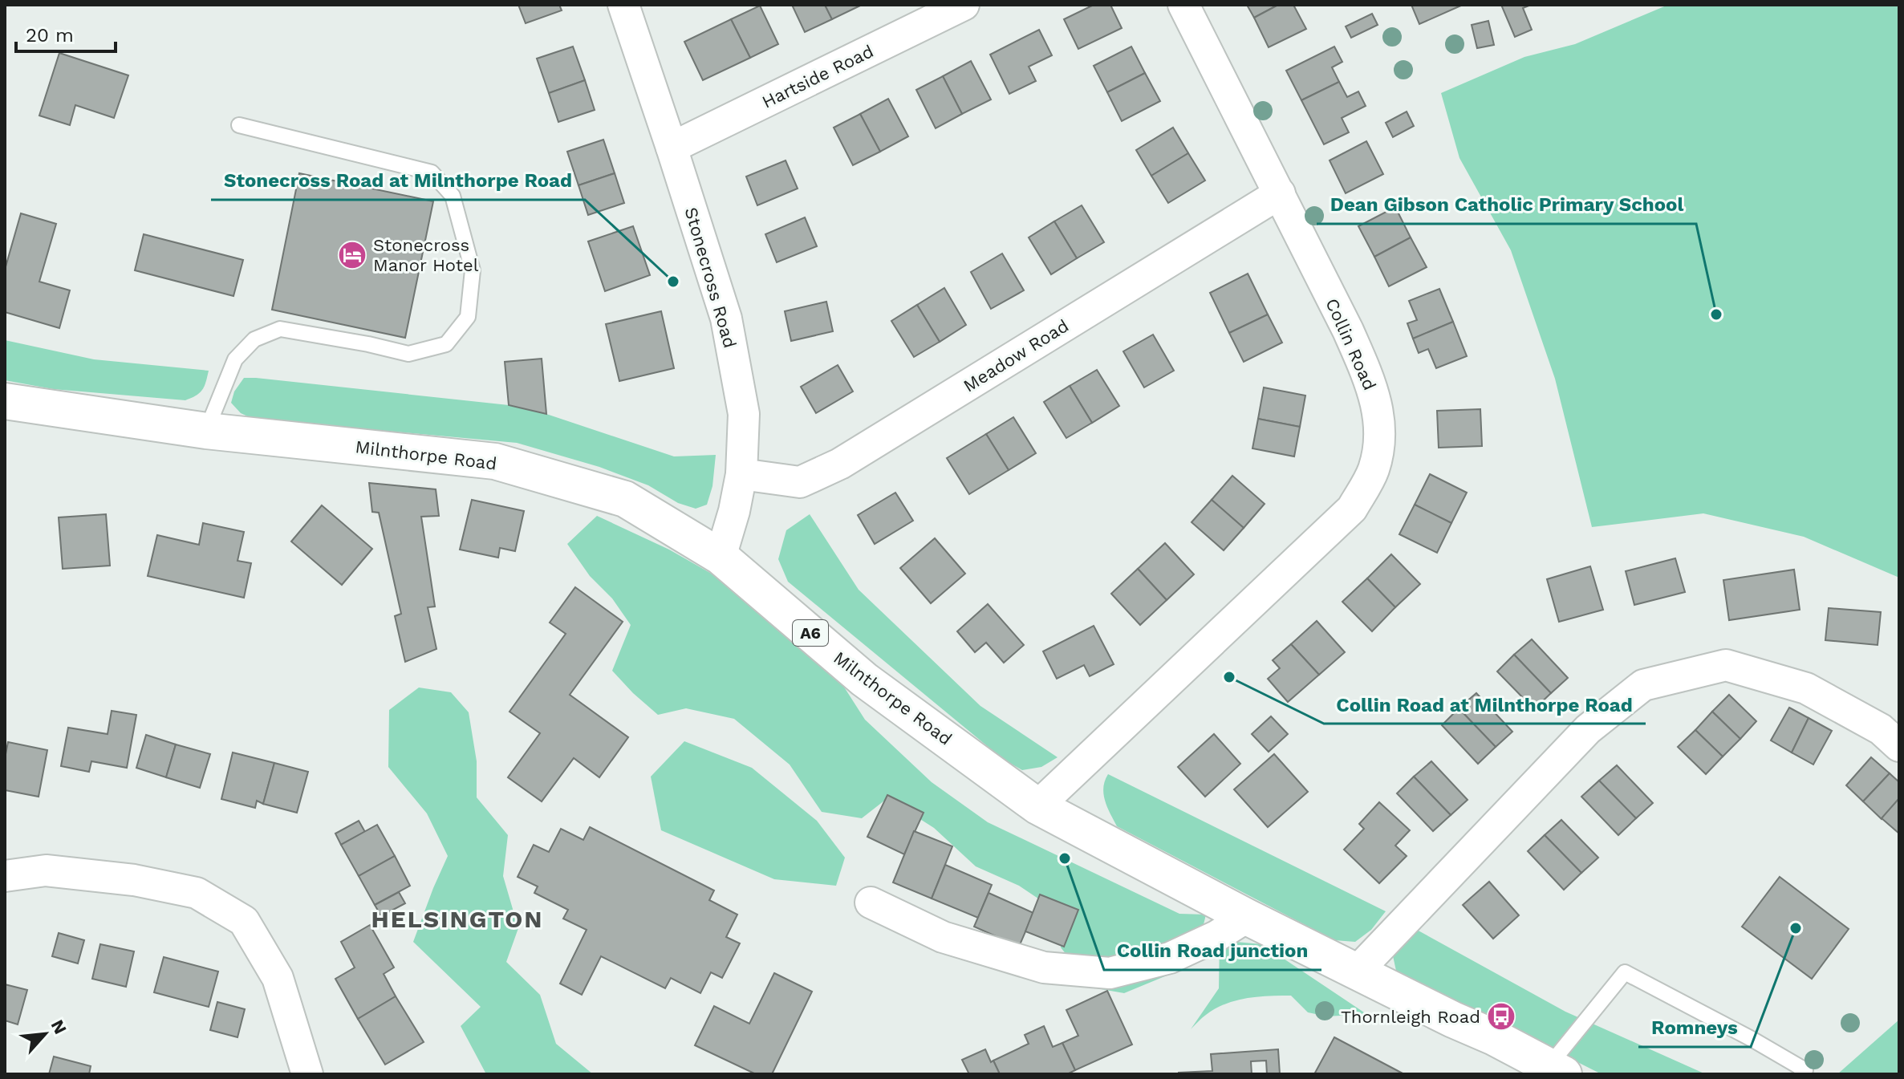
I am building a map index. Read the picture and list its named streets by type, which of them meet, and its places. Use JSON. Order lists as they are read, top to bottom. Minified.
{"streets":{"highway":["Milnthorpe Road","A6"],"street":["Hartside Road","Stonecross Road","Collin Road","Meadow Road"]},"crossings":[["Hartside Road","Stonecross Road"],["Stonecross Road","Meadow Road"],["Stonecross Road","Milnthorpe Road"],["Collin Road","Meadow Road"],["Collin Road","Milnthorpe Road"]],"districts":["HELSINGTON"],"places":{"hotel":["Stonecross Manor Hotel"],"other":["Stonecross Road at Milnthorpe Road","Dean Gibson Catholic Primary School","Collin Road at Milnthorpe Road","Collin Road junction","Romneys"],"bus stop":["Thornleigh Road"]},"scale_bar":"20 m","north":"top right"}
